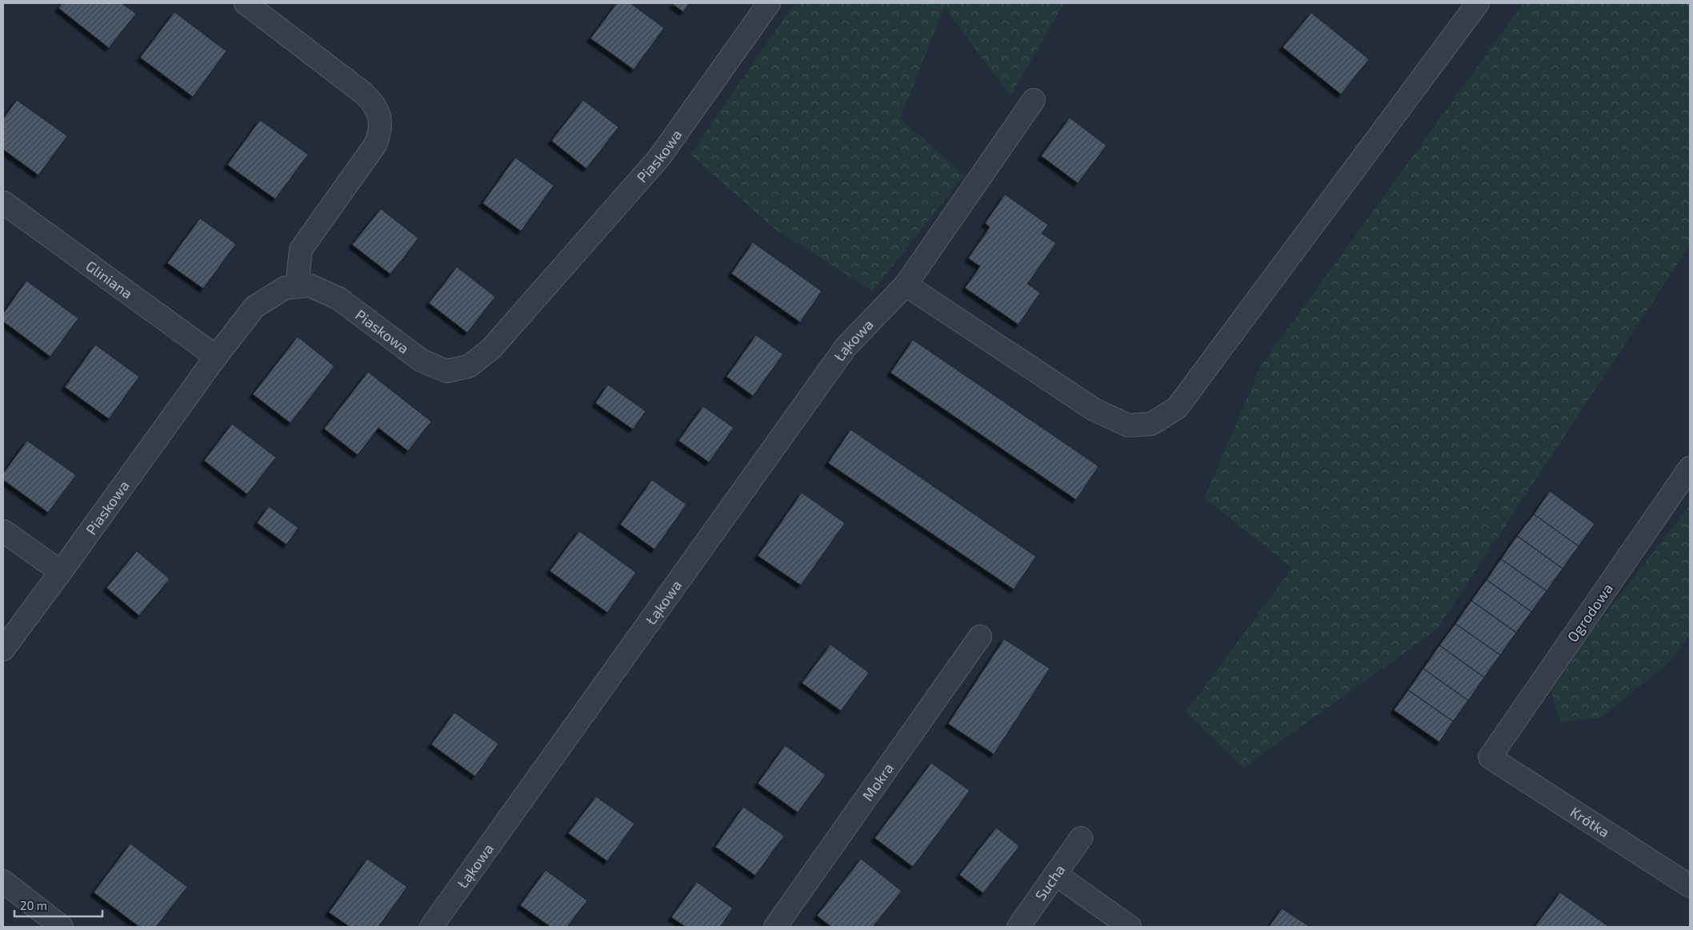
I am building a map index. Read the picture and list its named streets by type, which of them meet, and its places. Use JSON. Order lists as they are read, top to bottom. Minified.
{"streets":{"street":["Piaskowa","Gliniana","Łąkowa","Ogrodowa","Mokra","Krótka","Sucha"]},"crossings":[["Piaskowa","Gliniana"],["Ogrodowa","Krótka"]],"scale_bar":"20 m"}
